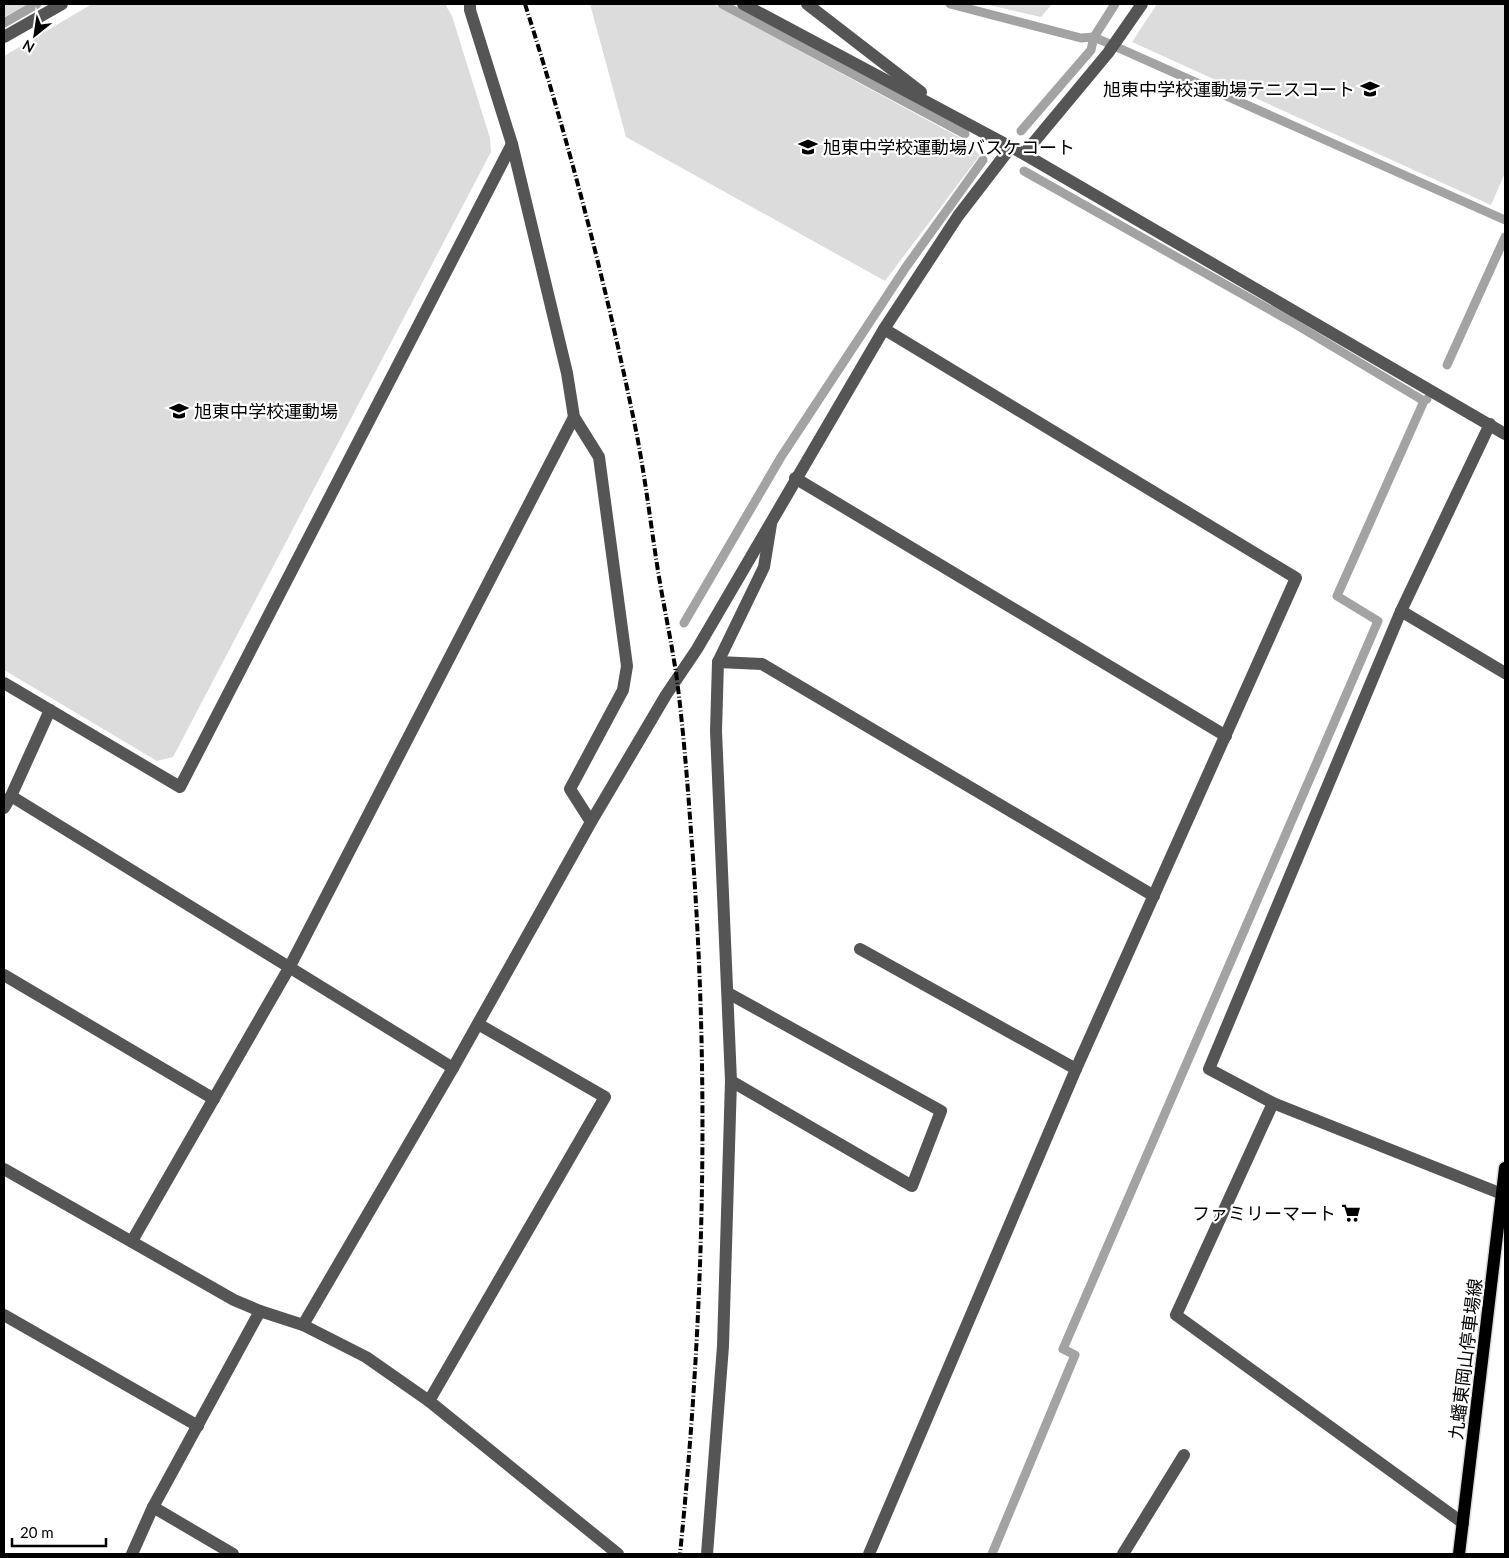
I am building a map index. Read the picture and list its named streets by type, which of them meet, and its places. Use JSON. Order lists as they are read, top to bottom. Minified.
{"streets":{"main road":["九蟠東岡山停車場線"]},"places":{"school or university":["旭東中学校運動場テニスコート","旭東中学校運動場バスケコート","旭東中学校運動場"],"supermarket":["ファミリーマート"]},"scale_bar":"20 m","north":"bottom left"}
